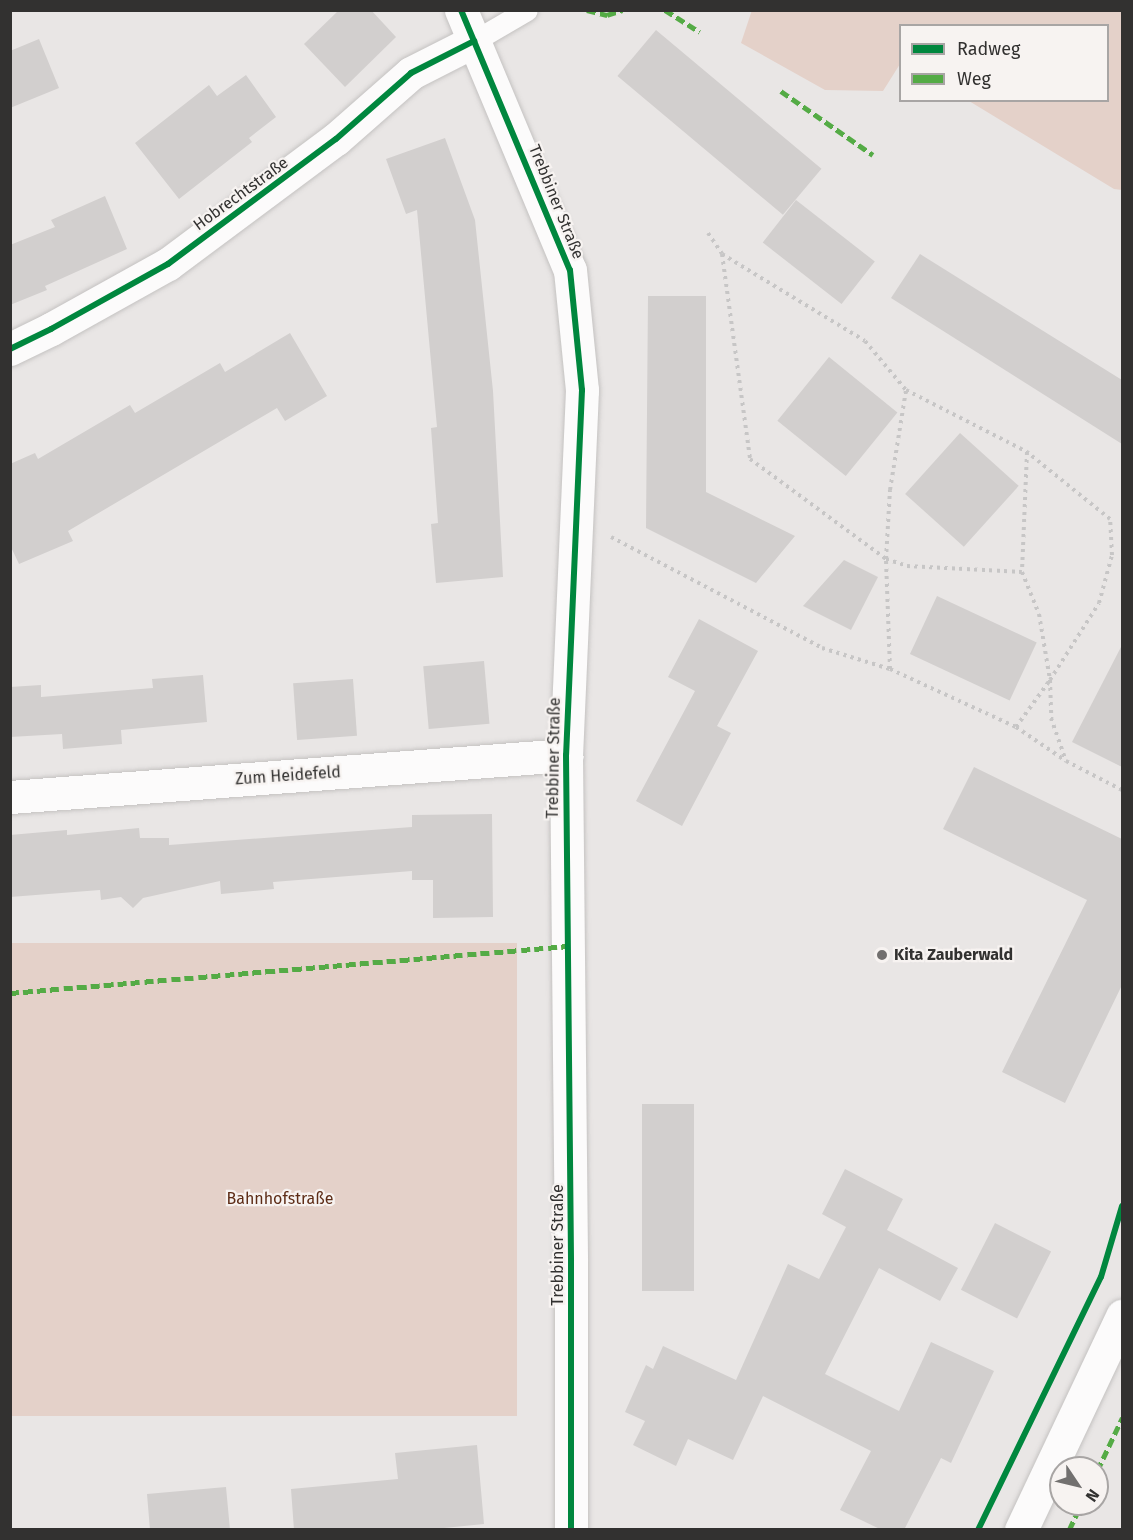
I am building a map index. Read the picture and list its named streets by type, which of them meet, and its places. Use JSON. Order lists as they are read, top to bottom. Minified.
{"streets":{"street":["Hobrechtstraße","Trebbiner Straße","Zum Heidefeld"]},"crossings":[["Hobrechtstraße","Trebbiner Straße"],["Trebbiner Straße","Zum Heidefeld"]],"parks":["Bahnhofstraße"],"places":["Kita Zauberwald"],"legend":["Radweg","Weg"],"north":"bottom right"}
